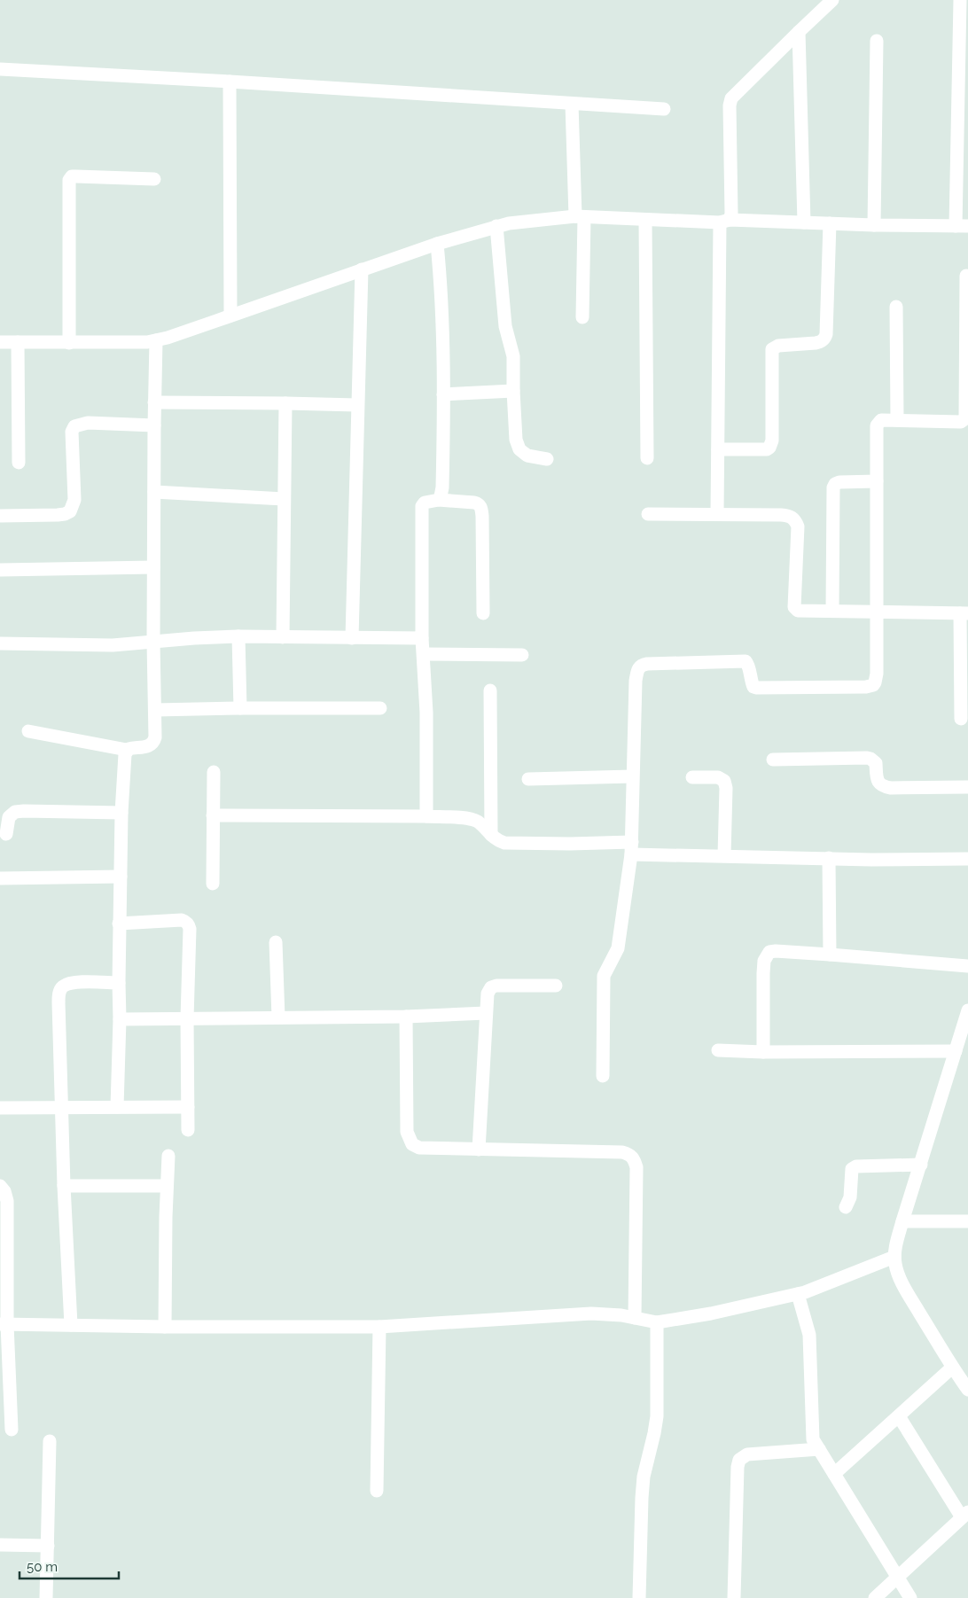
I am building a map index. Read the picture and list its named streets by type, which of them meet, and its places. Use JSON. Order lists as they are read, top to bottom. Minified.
{"scale_bar":"50 m"}
